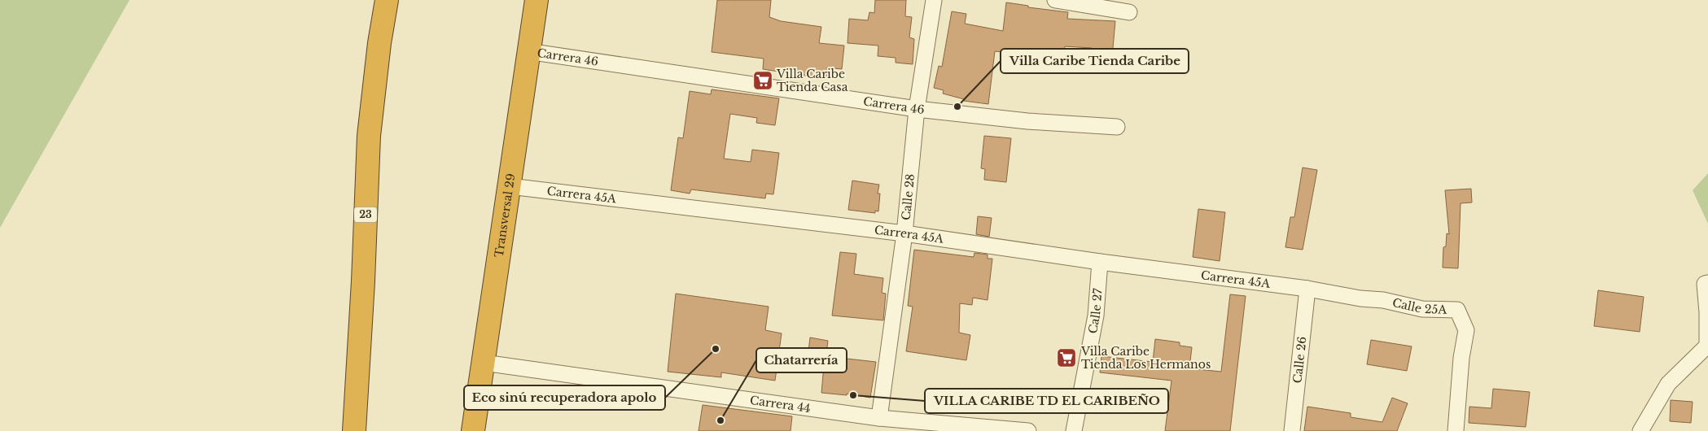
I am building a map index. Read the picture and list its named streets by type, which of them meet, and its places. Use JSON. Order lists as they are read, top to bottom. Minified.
{"streets":{"highway":["23","Transversal 29"],"street":["Carrera 46","Carrera 45A","Calle 28","Calle 25A","Calle 27","Calle 26","Carrera 44"]},"crossings":[["Carrera 46","Calle 28"],["Carrera 46","Transversal 29"],["Carrera 45A","Calle 28"],["Carrera 45A","Transversal 29"],["Carrera 45A","Calle 25A"],["Carrera 45A","Calle 27"],["Carrera 45A","Calle 26"],["Calle 28","Carrera 44"],["Transversal 29","Carrera 44"],["Calle 25A","Calle 26"]],"places":{"supermarket":["Villa Caribe Tienda Casa","Villa Caribe Tienda Los Hermanos"],"other":["Villa Caribe Tienda Caribe","Eco sinú recuperadora apolo","VILLA CARIBE TD EL CARIBEÑO","Chatarrería"]}}
